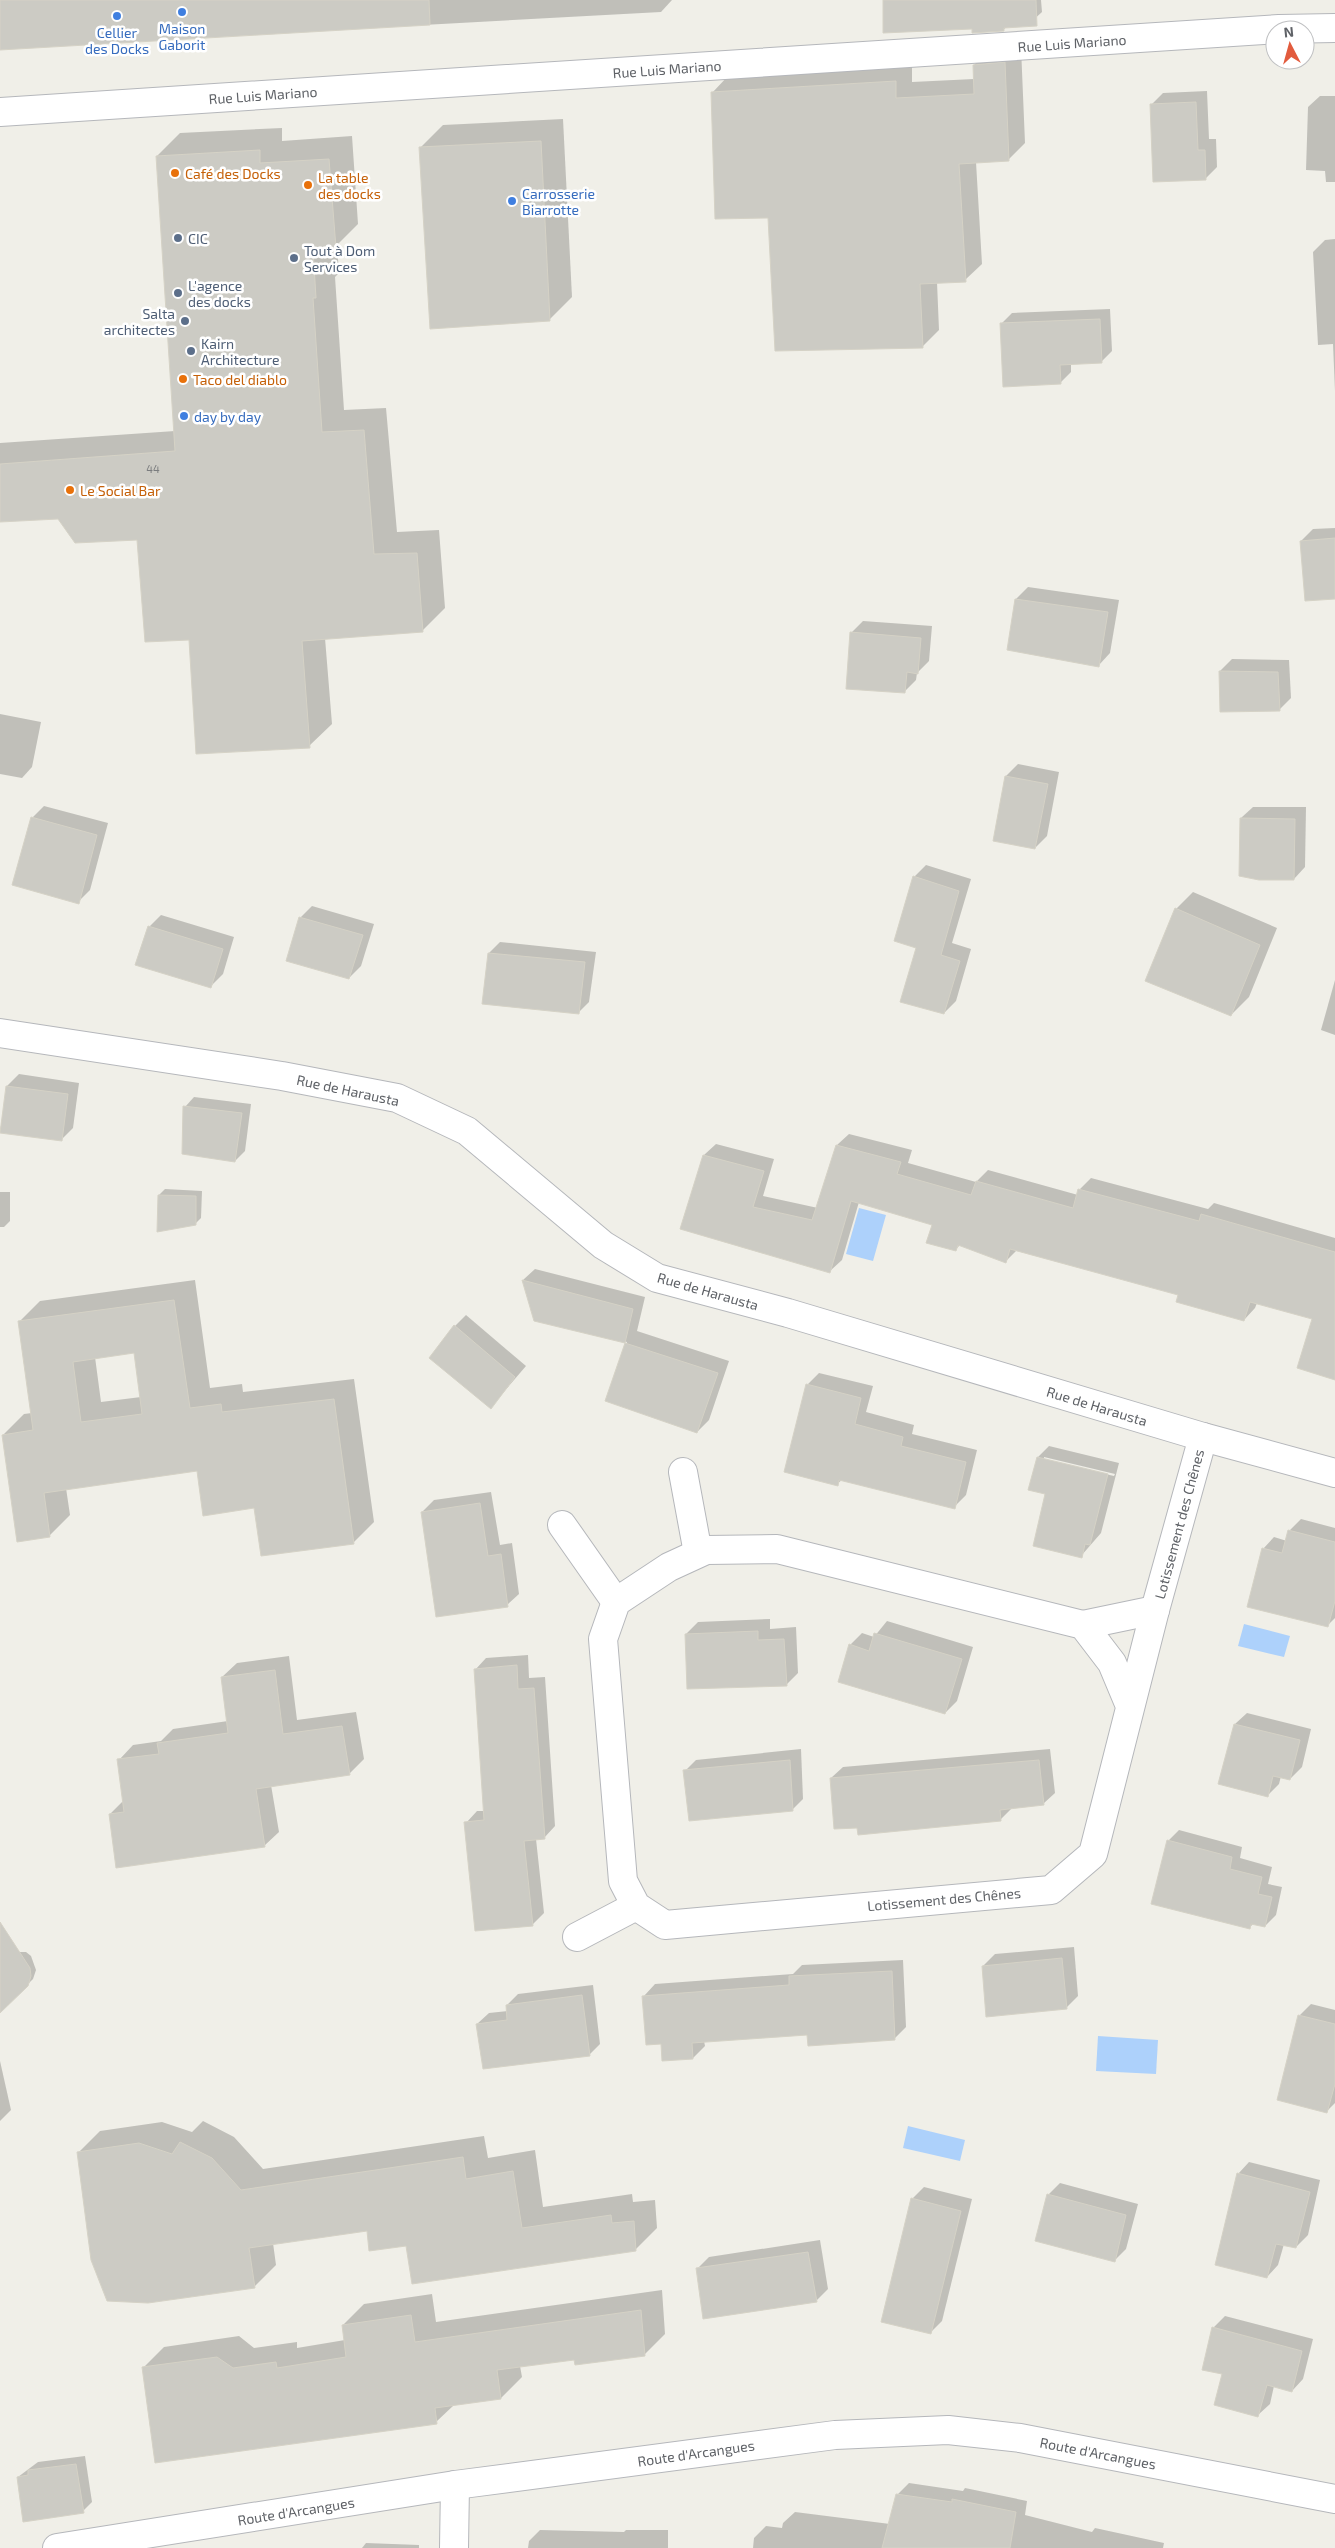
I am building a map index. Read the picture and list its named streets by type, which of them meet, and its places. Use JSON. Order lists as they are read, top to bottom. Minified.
{"streets":{"street":["Rue Luis Mariano","Rue de Harausta","Lotissement des Chênes","Route d'Arcangues"]},"crossings":[["Rue de Harausta","Lotissement des Chênes"]],"places":["Maison Gaborit","Cellier des Docks","Café des Docks","La table des docks","Carrosserie Biarrotte","CIC","Tout à Dom Services","L'agence des docks","Salta architectes","Kairn Architecture","Taco del diablo","day by day","Le Social Bar"],"house_numbers":["44"],"north":"top"}
